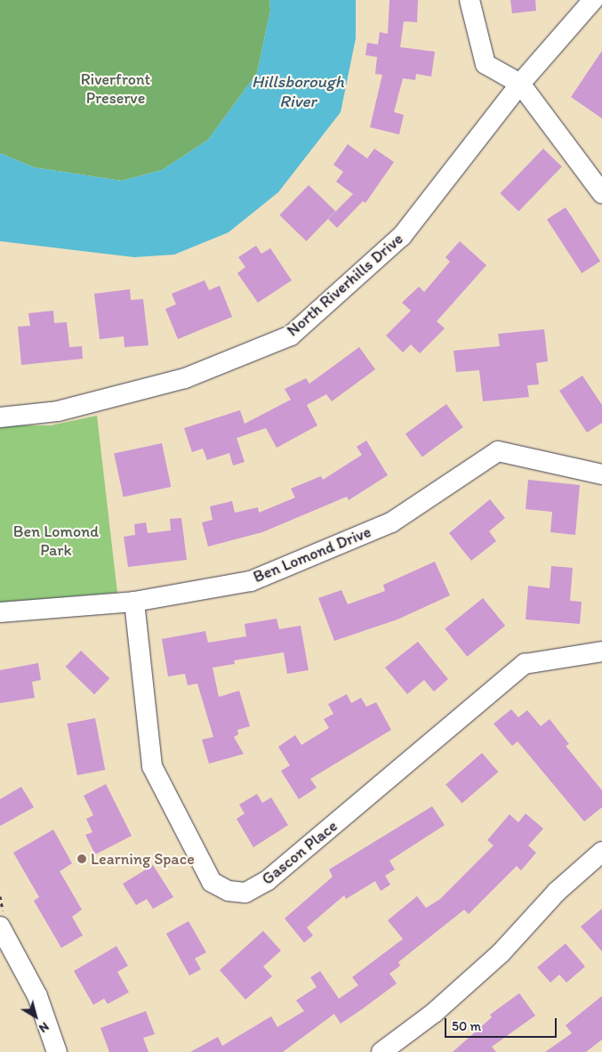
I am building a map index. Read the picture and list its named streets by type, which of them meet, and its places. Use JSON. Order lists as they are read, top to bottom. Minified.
{"streets":{"street":["North Riverhills Drive","Ben Lomond Drive","Gascon Place"]},"crossings":[["Ben Lomond Drive","Gascon Place"]],"water":["Hillsborough River"],"parks":["Riverfront Preserve","Ben Lomond Park"],"places":["Learning Space"],"scale_bar":"50 m","north":"bottom right"}
